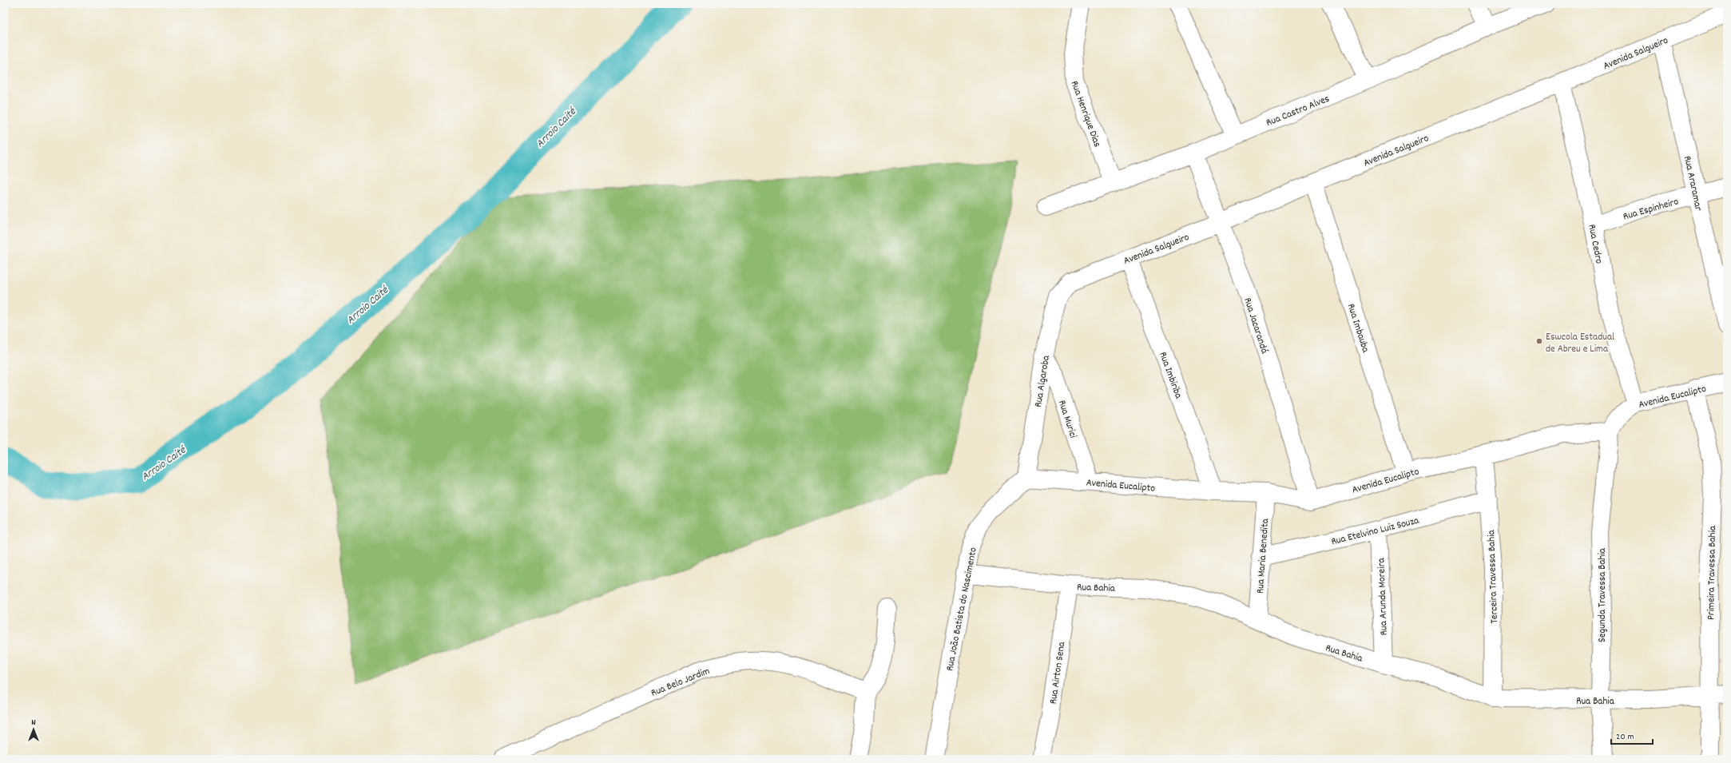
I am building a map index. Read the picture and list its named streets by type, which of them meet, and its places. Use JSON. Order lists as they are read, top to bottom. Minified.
{"streets":{"street":["Avenida Salgueiro","Rua Castro Alves","Rua Henrique Dias","Rua Araramar","Rua Espinheiro","Rua Cedro","Rua Jacarandá","Rua Imbauba","Rua Imbiriba","Rua Algaroba","Avenida Eucalipto","Rua Murici","Rua Etelvino Luiz Souza","Rua Maria Benedita","Primeira Travessa Bahia","Terceira Travessa Bahia","Rua Bahia","Segunda Travessa Bahia","Rua Arunda Moreira","Rua João Batista do Nascimento","Rua Airton Sena","Rua Belo Jardim"]},"crossings":[["Avenida Salgueiro","Rua Araramar"],["Avenida Salgueiro","Rua Cedro"],["Avenida Salgueiro","Rua Jacarandá"],["Avenida Salgueiro","Rua Imbauba"],["Avenida Salgueiro","Rua Imbiriba"],["Avenida Salgueiro","Rua Algaroba"],["Rua Castro Alves","Rua Henrique Dias"],["Rua Castro Alves","Rua Jacarandá"],["Rua Araramar","Rua Espinheiro"],["Rua Espinheiro","Rua Cedro"],["Rua Cedro","Avenida Eucalipto"],["Rua Jacarandá","Avenida Eucalipto"],["Rua Imbauba","Avenida Eucalipto"],["Rua Imbiriba","Avenida Eucalipto"],["Rua Algaroba","Avenida Eucalipto"],["Rua Algaroba","Rua Murici"],["Rua Algaroba","Rua João Batista do Nascimento"],["Avenida Eucalipto","Rua Murici"],["Avenida Eucalipto","Rua Maria Benedita"],["Avenida Eucalipto","Primeira Travessa Bahia"],["Avenida Eucalipto","Terceira Travessa Bahia"],["Avenida Eucalipto","Segunda Travessa Bahia"],["Avenida Eucalipto","Rua João Batista do Nascimento"],["Rua Etelvino Luiz Souza","Rua Maria Benedita"],["Rua Etelvino Luiz Souza","Terceira Travessa Bahia"],["Rua Etelvino Luiz Souza","Rua Arunda Moreira"],["Rua Maria Benedita","Rua Bahia"],["Primeira Travessa Bahia","Rua Bahia"],["Terceira Travessa Bahia","Rua Bahia"],["Rua Bahia","Segunda Travessa Bahia"],["Rua Bahia","Rua Arunda Moreira"],["Rua Bahia","Rua João Batista do Nascimento"],["Rua Bahia","Rua Airton Sena"]],"water":["Arroio Caité"],"places":["Eswcola Estadual de Abreu e Lima"],"scale_bar":"20 m","north":"top"}
